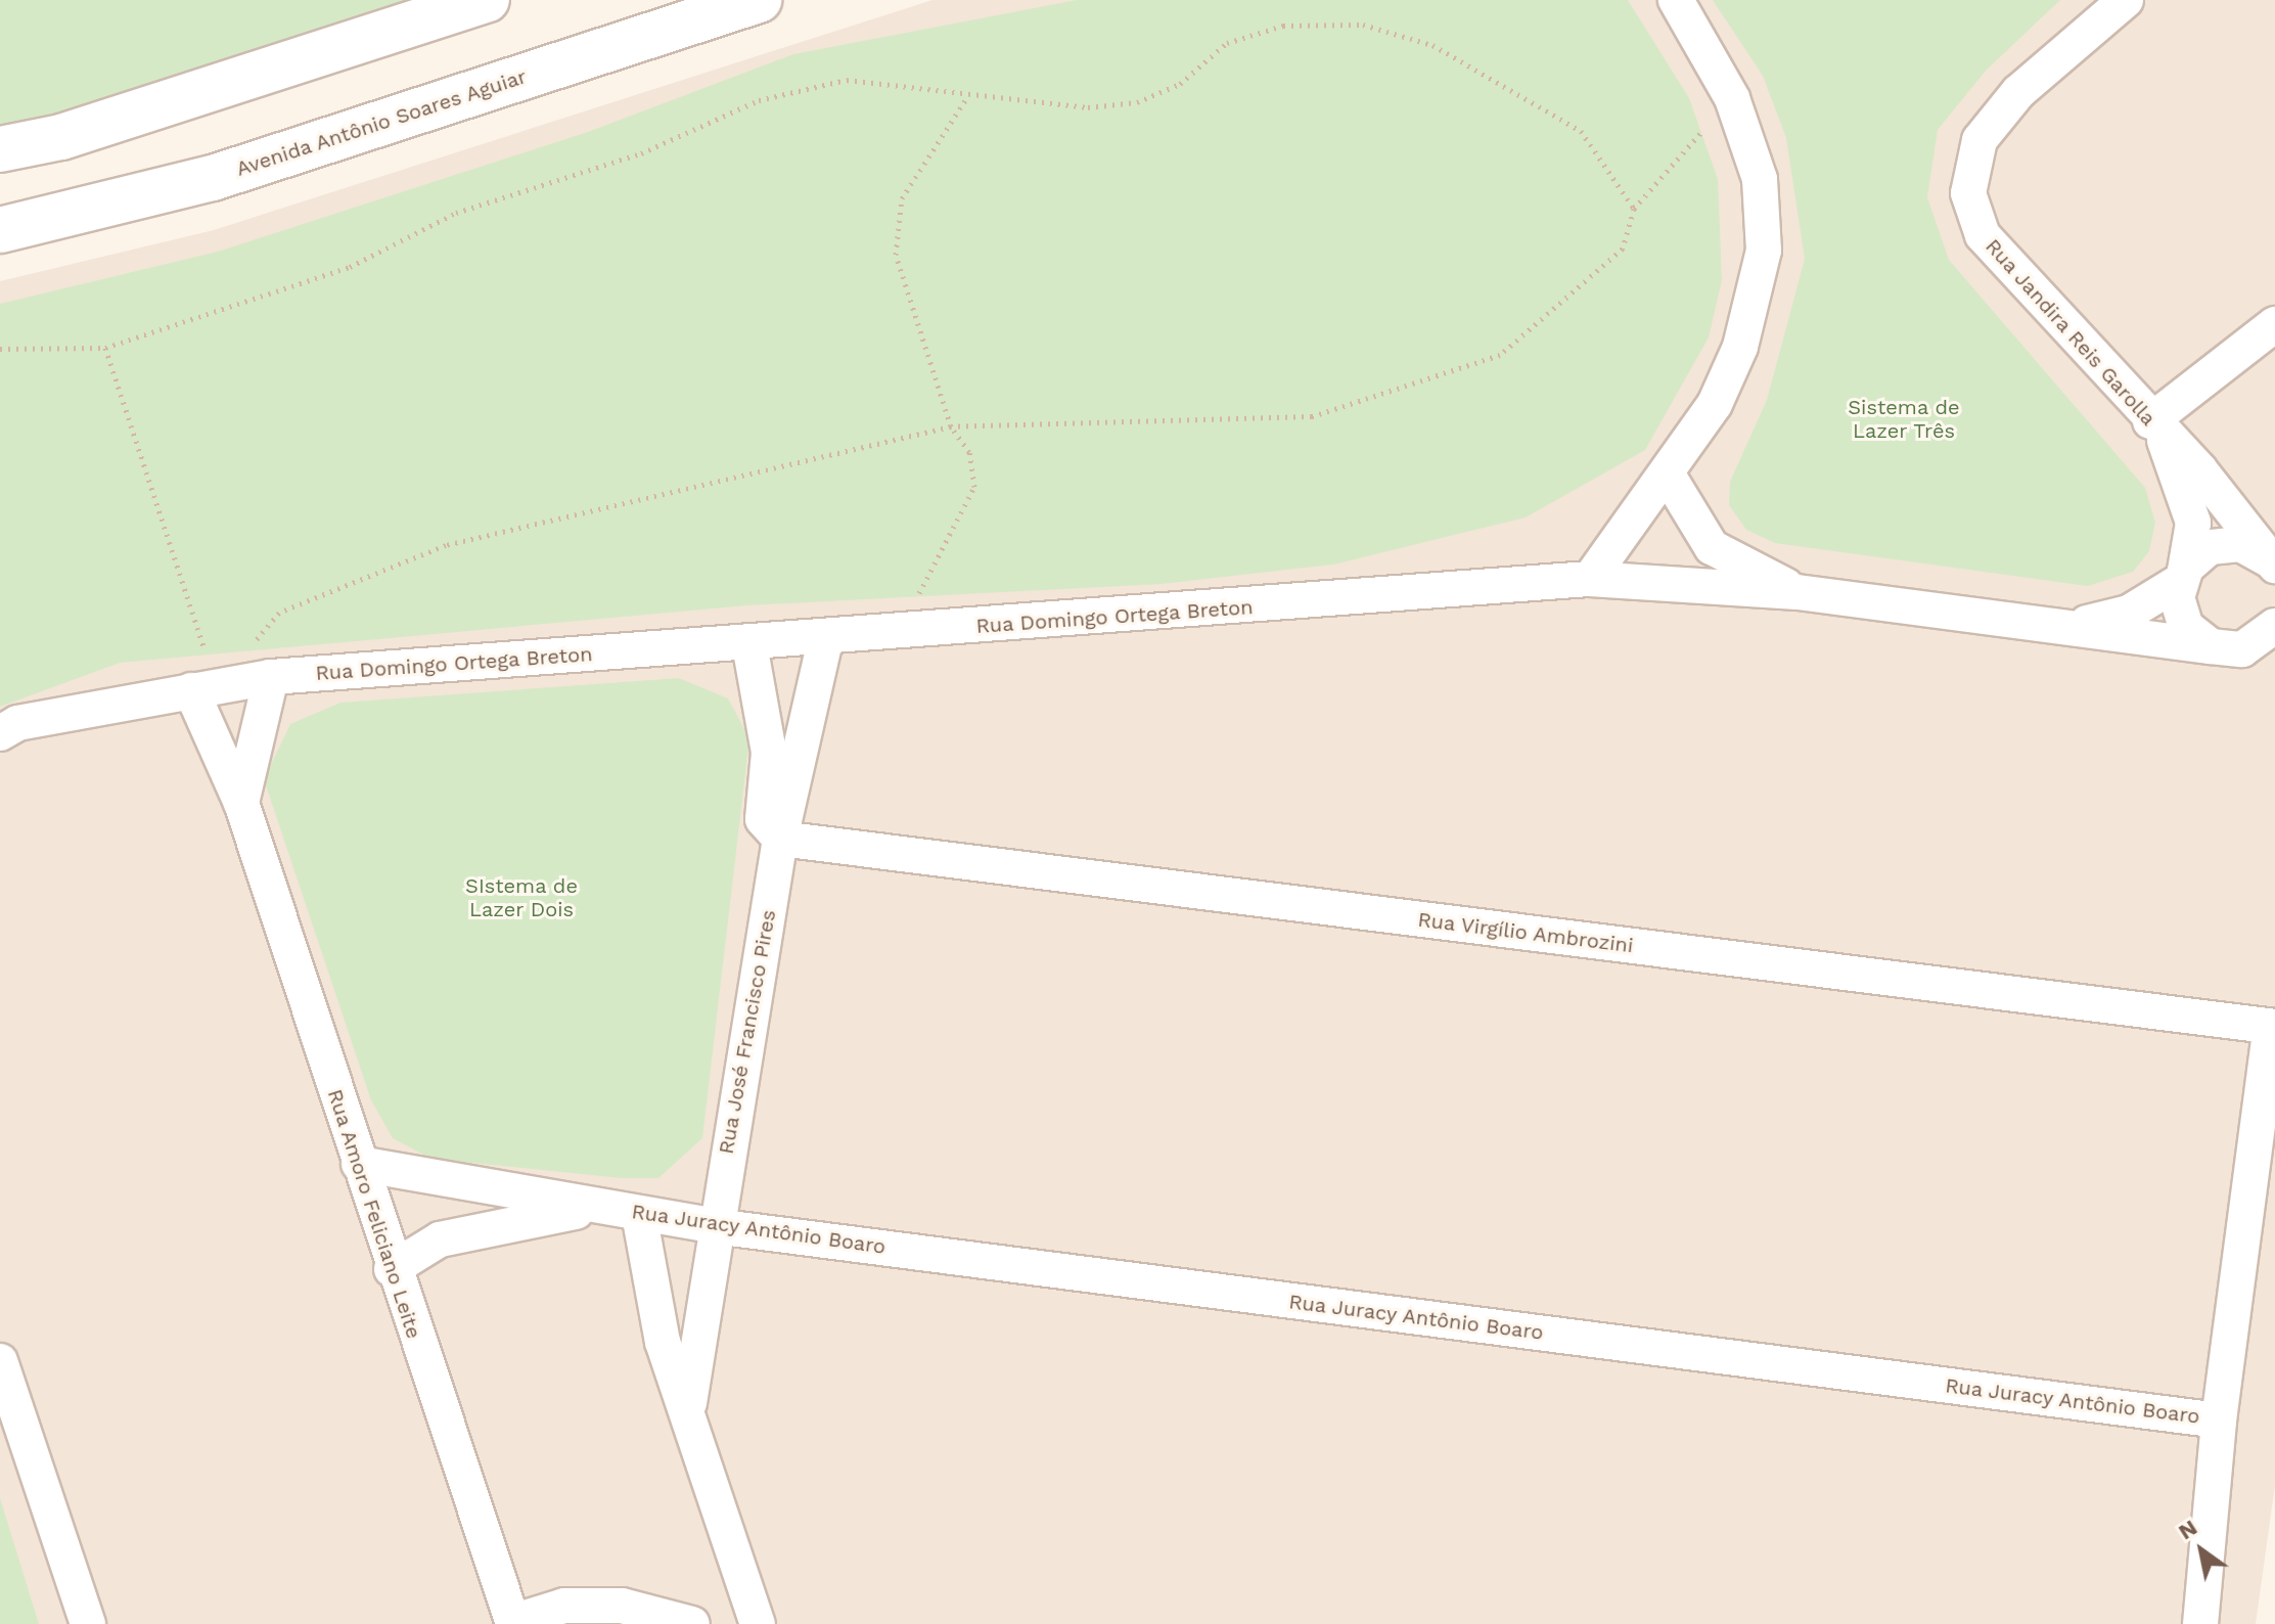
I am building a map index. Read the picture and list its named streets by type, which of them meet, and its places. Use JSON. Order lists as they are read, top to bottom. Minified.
{"streets":{"main road":["Avenida Antônio Soares Aguiar"],"street":["Rua Jandira Reis Garolla","Rua Domingo Ortega Breton","Rua Virgílio Ambrozini","Rua José Francisco Pires","Rua Amoro Feliciano Leite","Rua Juracy Antônio Boaro"]},"crossings":[["Rua Domingo Ortega Breton","Rua José Francisco Pires"],["Rua Domingo Ortega Breton","Rua Amoro Feliciano Leite"],["Rua Virgílio Ambrozini","Rua José Francisco Pires"],["Rua José Francisco Pires","Rua Juracy Antônio Boaro"],["Rua Amoro Feliciano Leite","Rua Juracy Antônio Boaro"]],"parks":["Sistema de Lazer Três","SIstema de Lazer Dois"],"north":"top left"}
